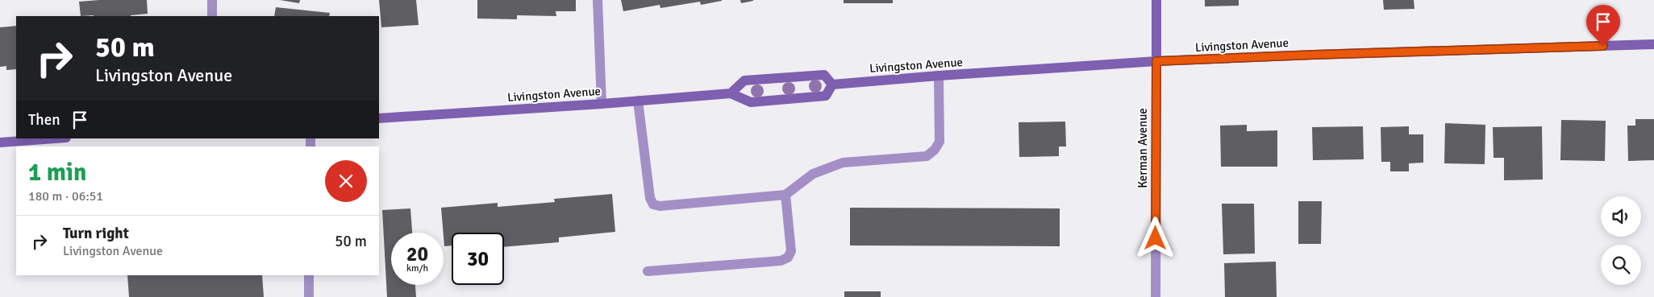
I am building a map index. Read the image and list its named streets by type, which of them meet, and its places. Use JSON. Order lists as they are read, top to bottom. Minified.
{"streets":{"main road":["Livingston Avenue","Kerman Avenue"]},"crossings":[["Livingston Avenue","Kerman Avenue"]],"page":{"turn":["50 m","Livingston Avenue"],"then":"Then","heading":["1 min","180 m · 06:51"],"list":[{"name":"Turn right","note":"Livingston Avenue","value":"50 m"}],"speed":"20 km/h","limit":"30"}}
